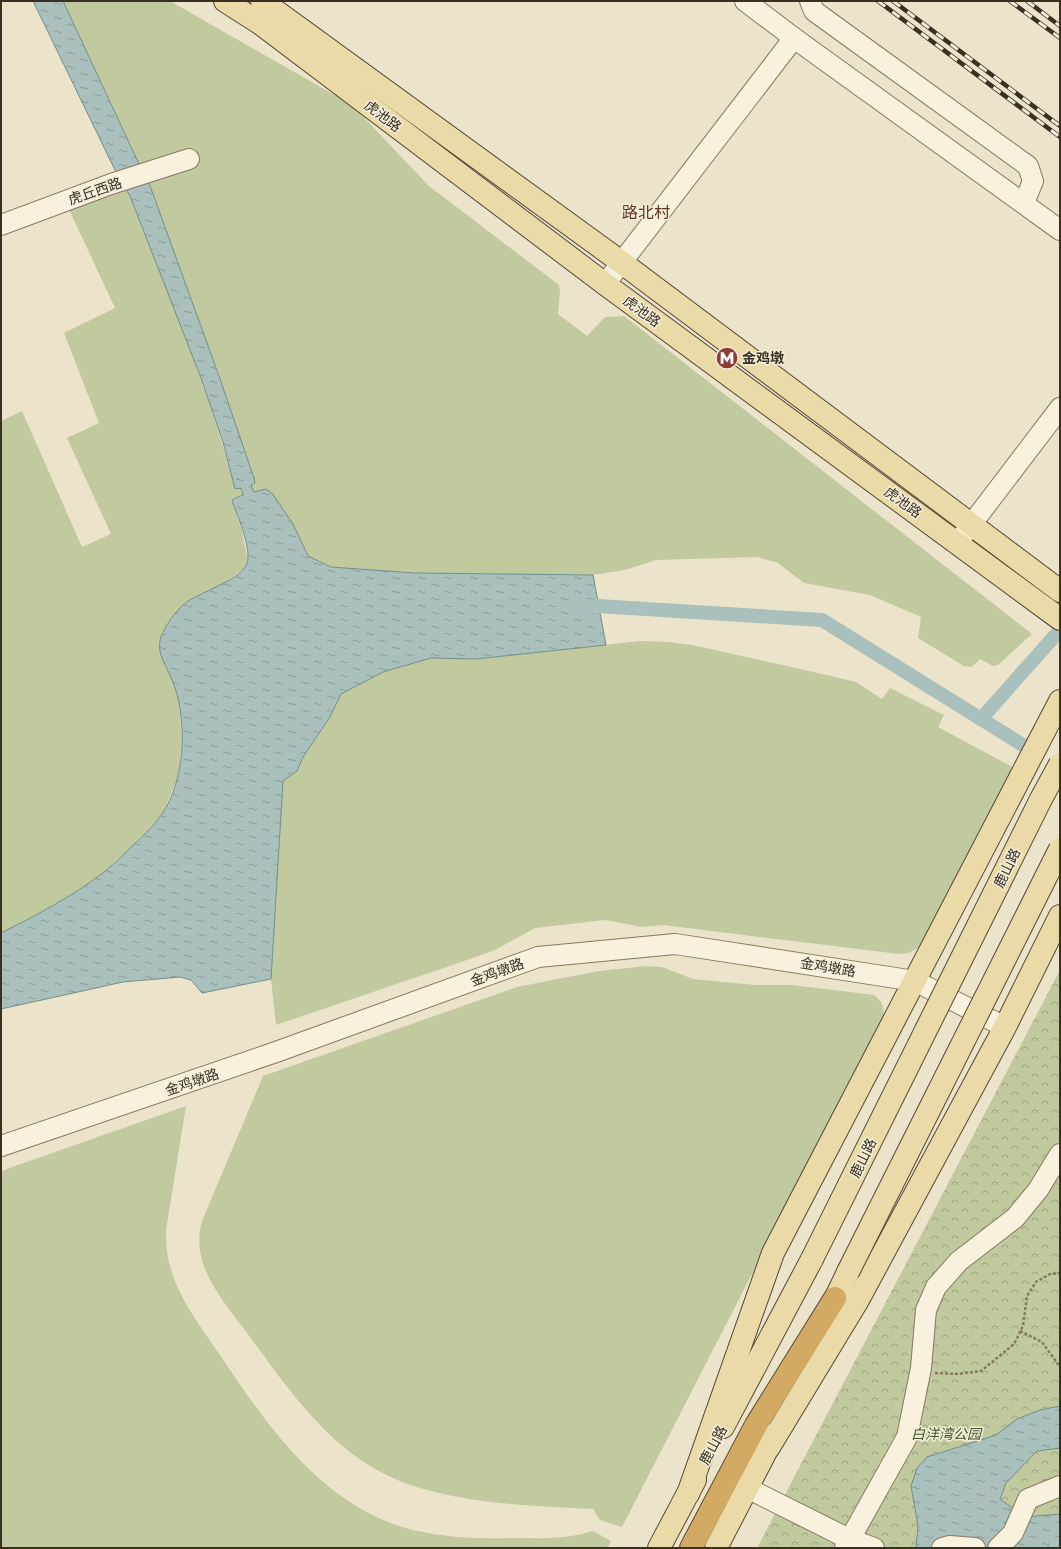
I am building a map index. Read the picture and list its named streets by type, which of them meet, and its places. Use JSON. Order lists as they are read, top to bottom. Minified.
{"streets":{"main road":["虎池路","鹿山路"],"street":["虎丘西路","金鸡墩路"]},"districts":["路北村"],"parks":["白洋湾公园"],"places":{"metro station":["金鸡墩"]}}
